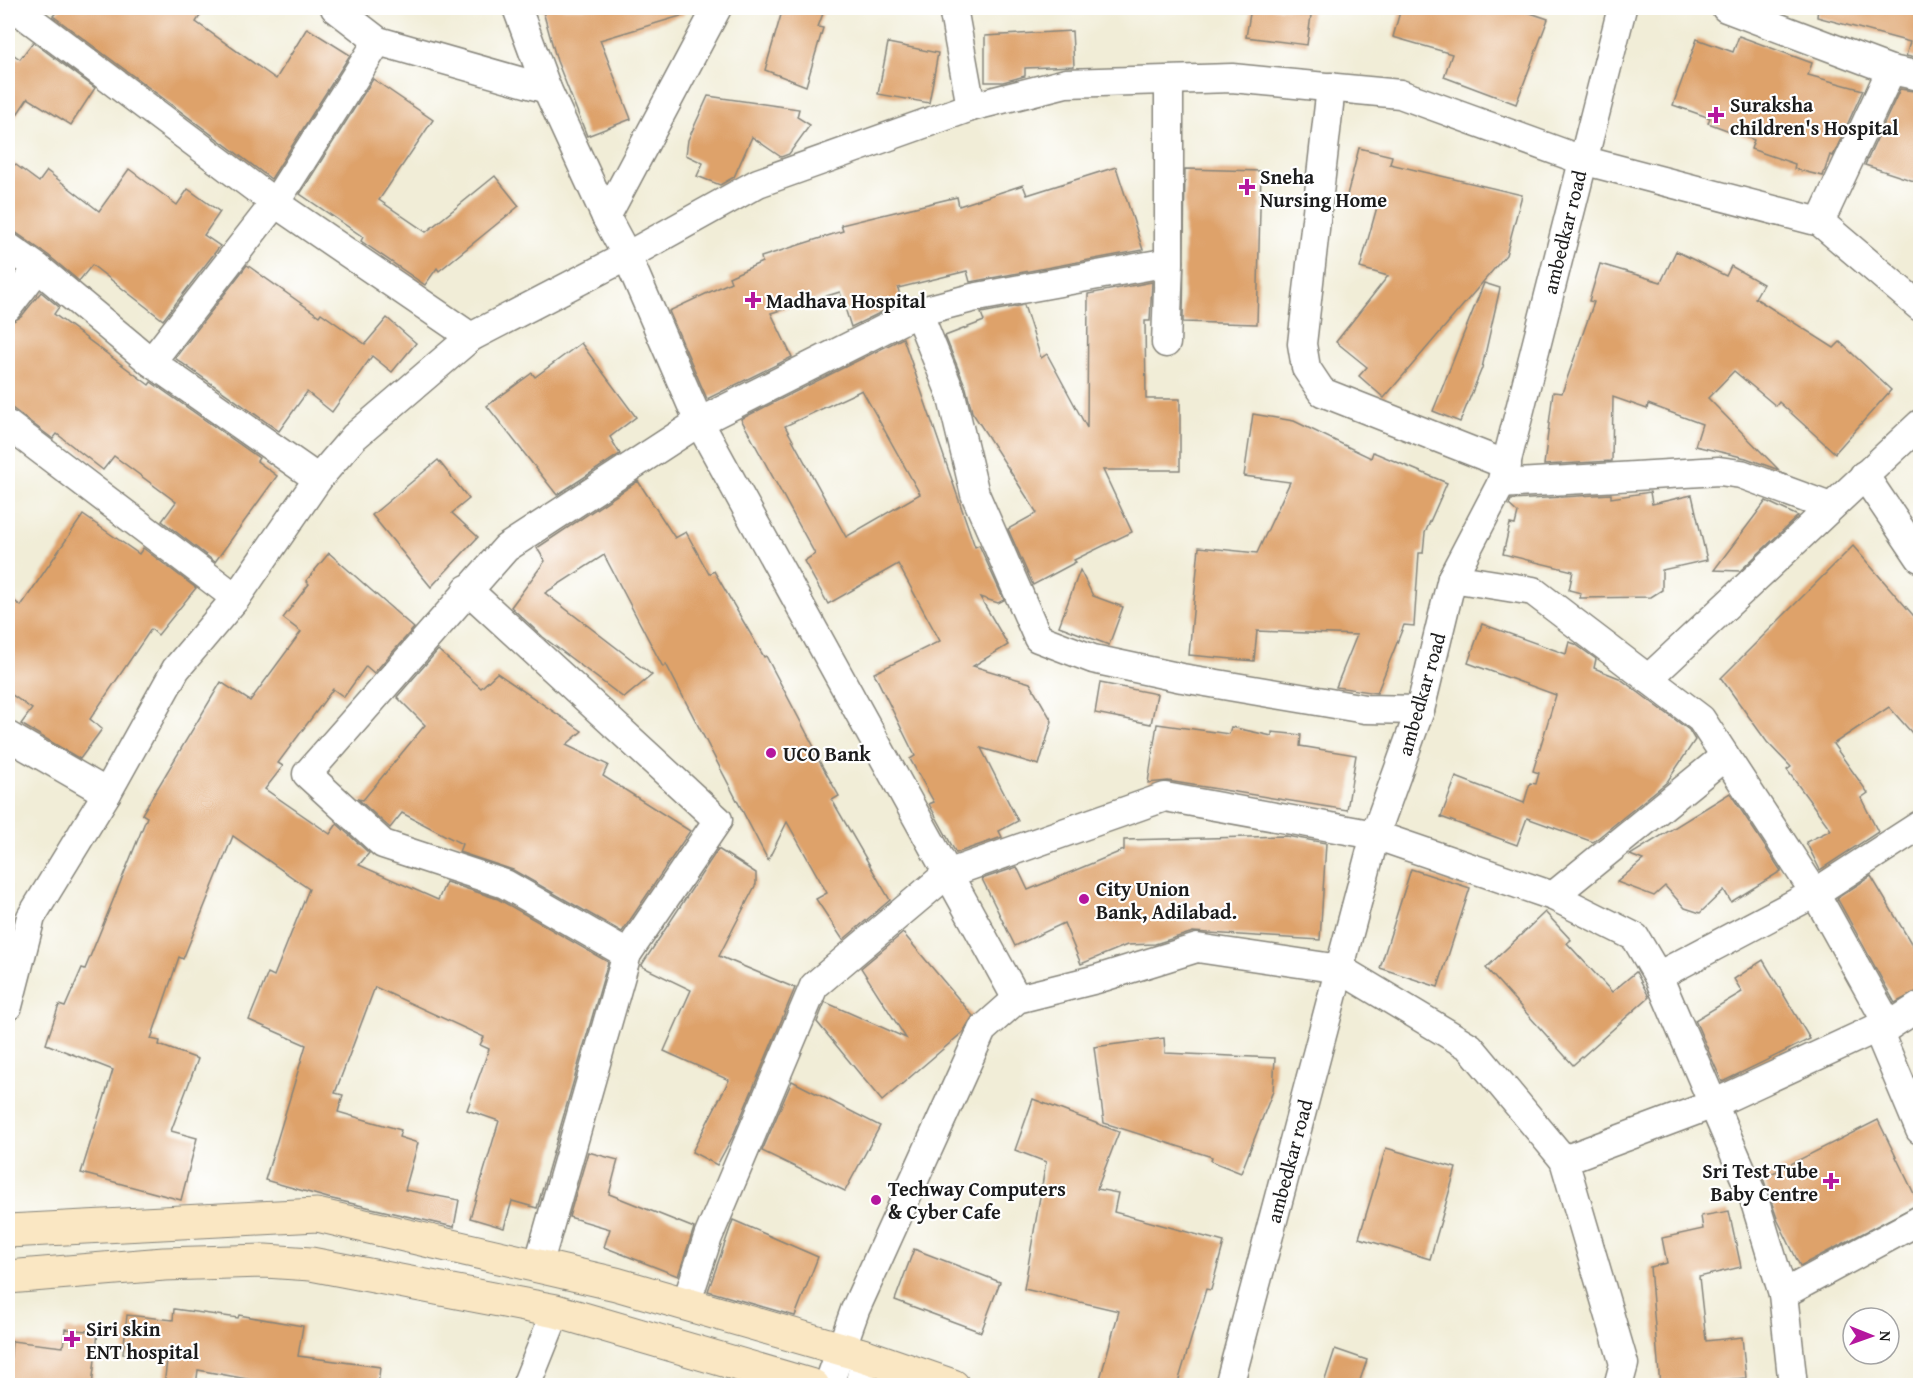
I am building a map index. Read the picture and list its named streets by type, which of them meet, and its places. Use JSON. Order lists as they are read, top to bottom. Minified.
{"streets":{"street":["ambedkar road"]},"places":{"health":["Suraksha children's Hospital","Sneha Nursing Home","Madhava Hospital","Sri Test Tube Baby Centre","Siri skin ENT hospital"],"other":["UCO Bank","City Union Bank, Adilabad.","Techway Computers & Cyber Cafe"]},"north":"right"}
